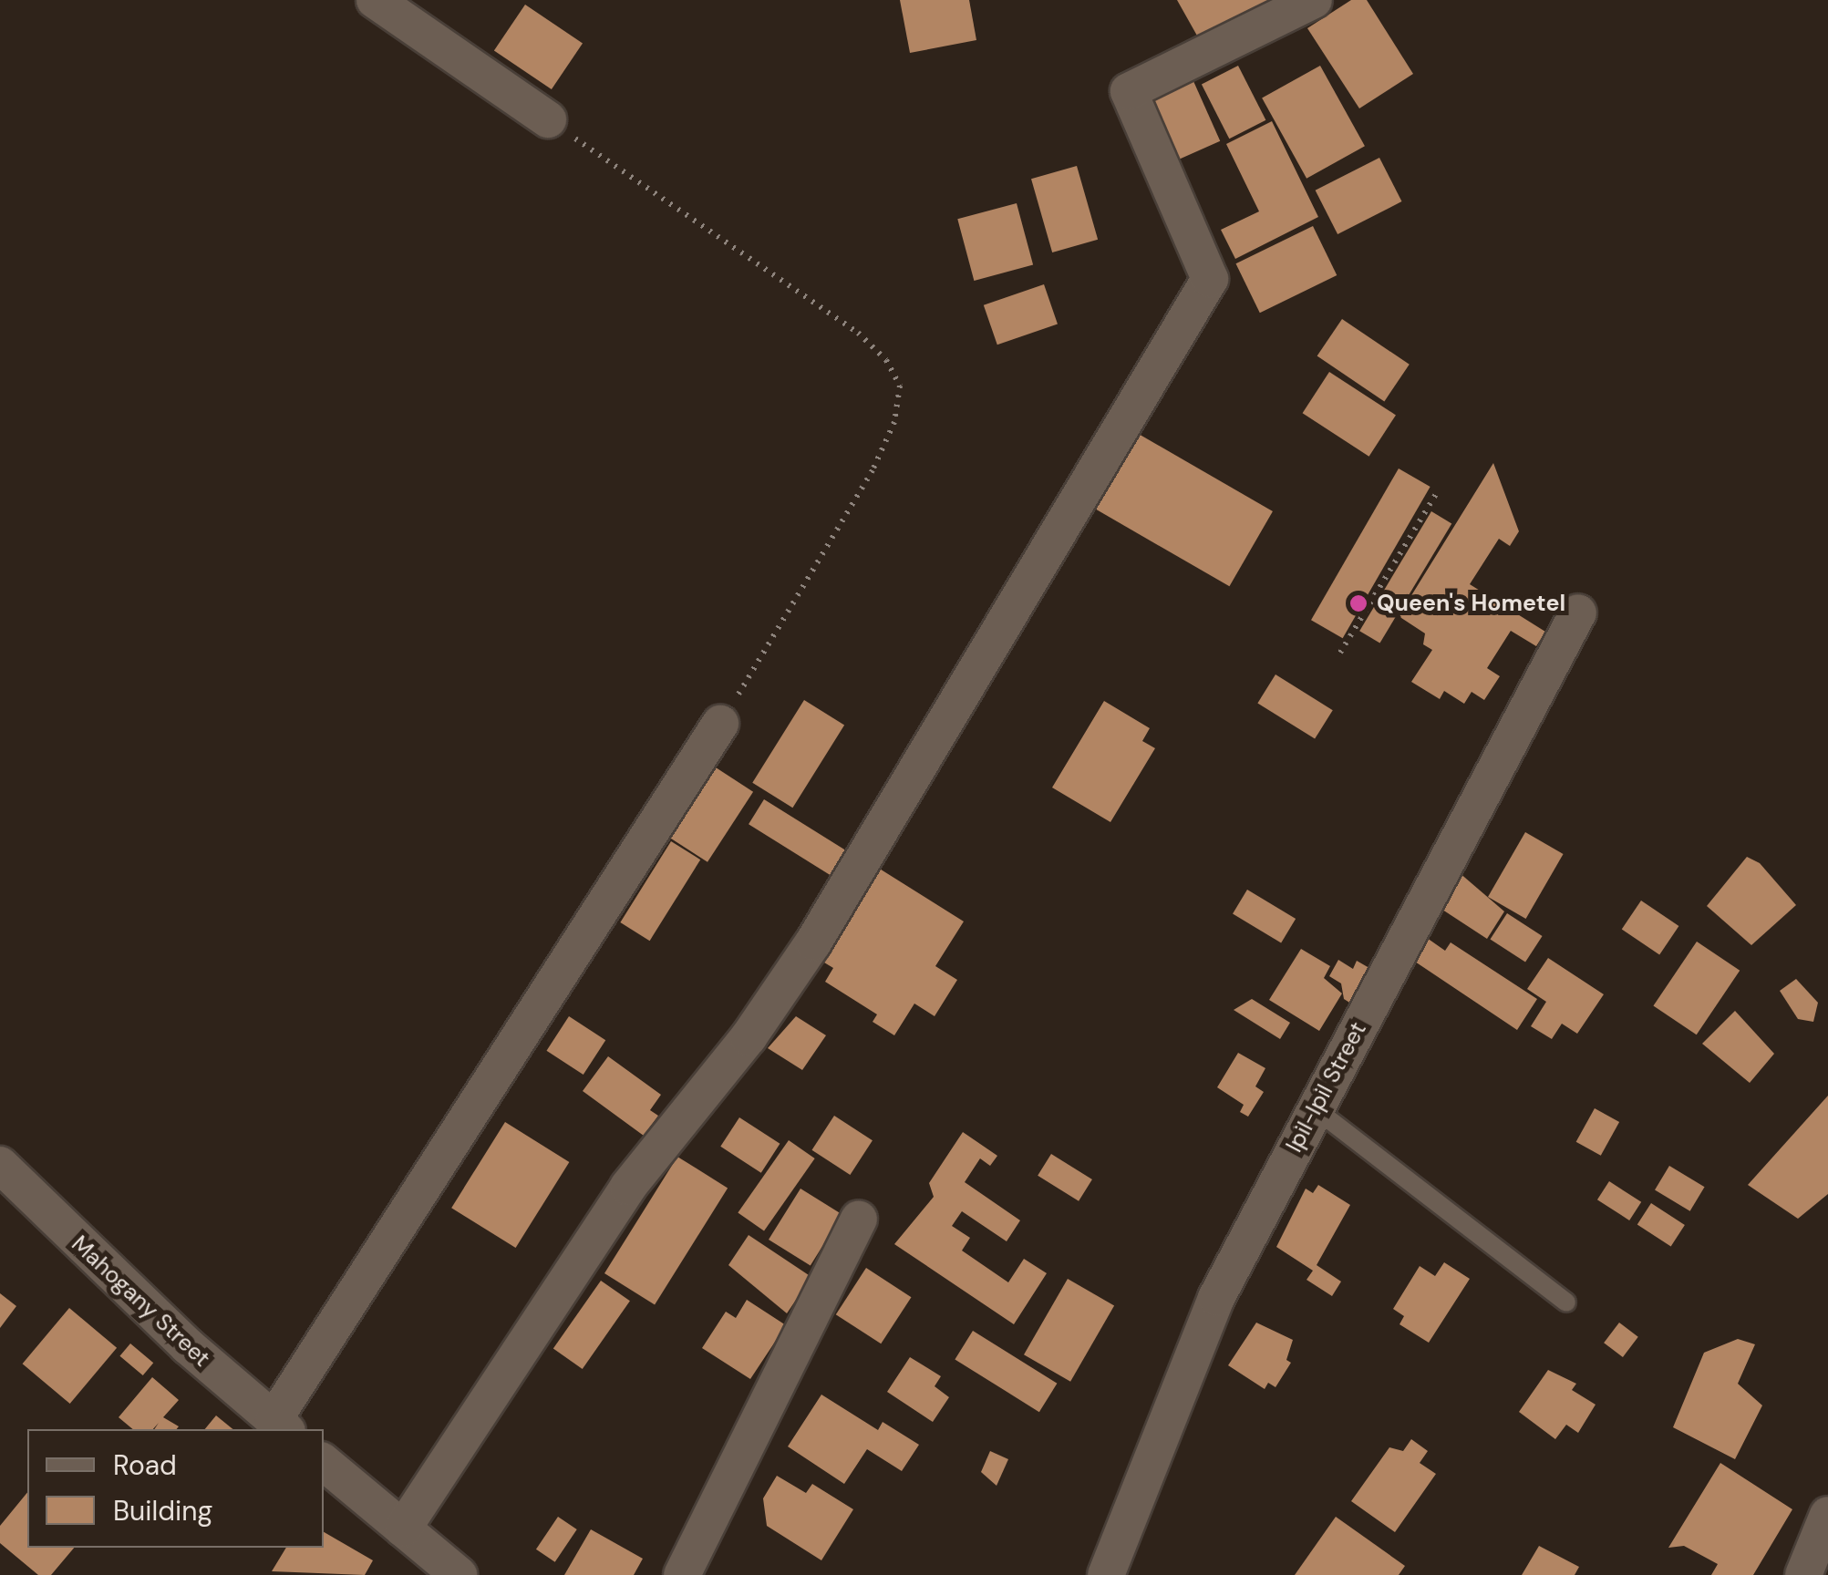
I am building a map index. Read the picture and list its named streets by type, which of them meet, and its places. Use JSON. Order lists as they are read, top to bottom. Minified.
{"streets":{"street":["Ipil-Ipil Street","Mahogany Street"]},"places":["Queen's Hometel"],"legend":["Road","Building"]}
